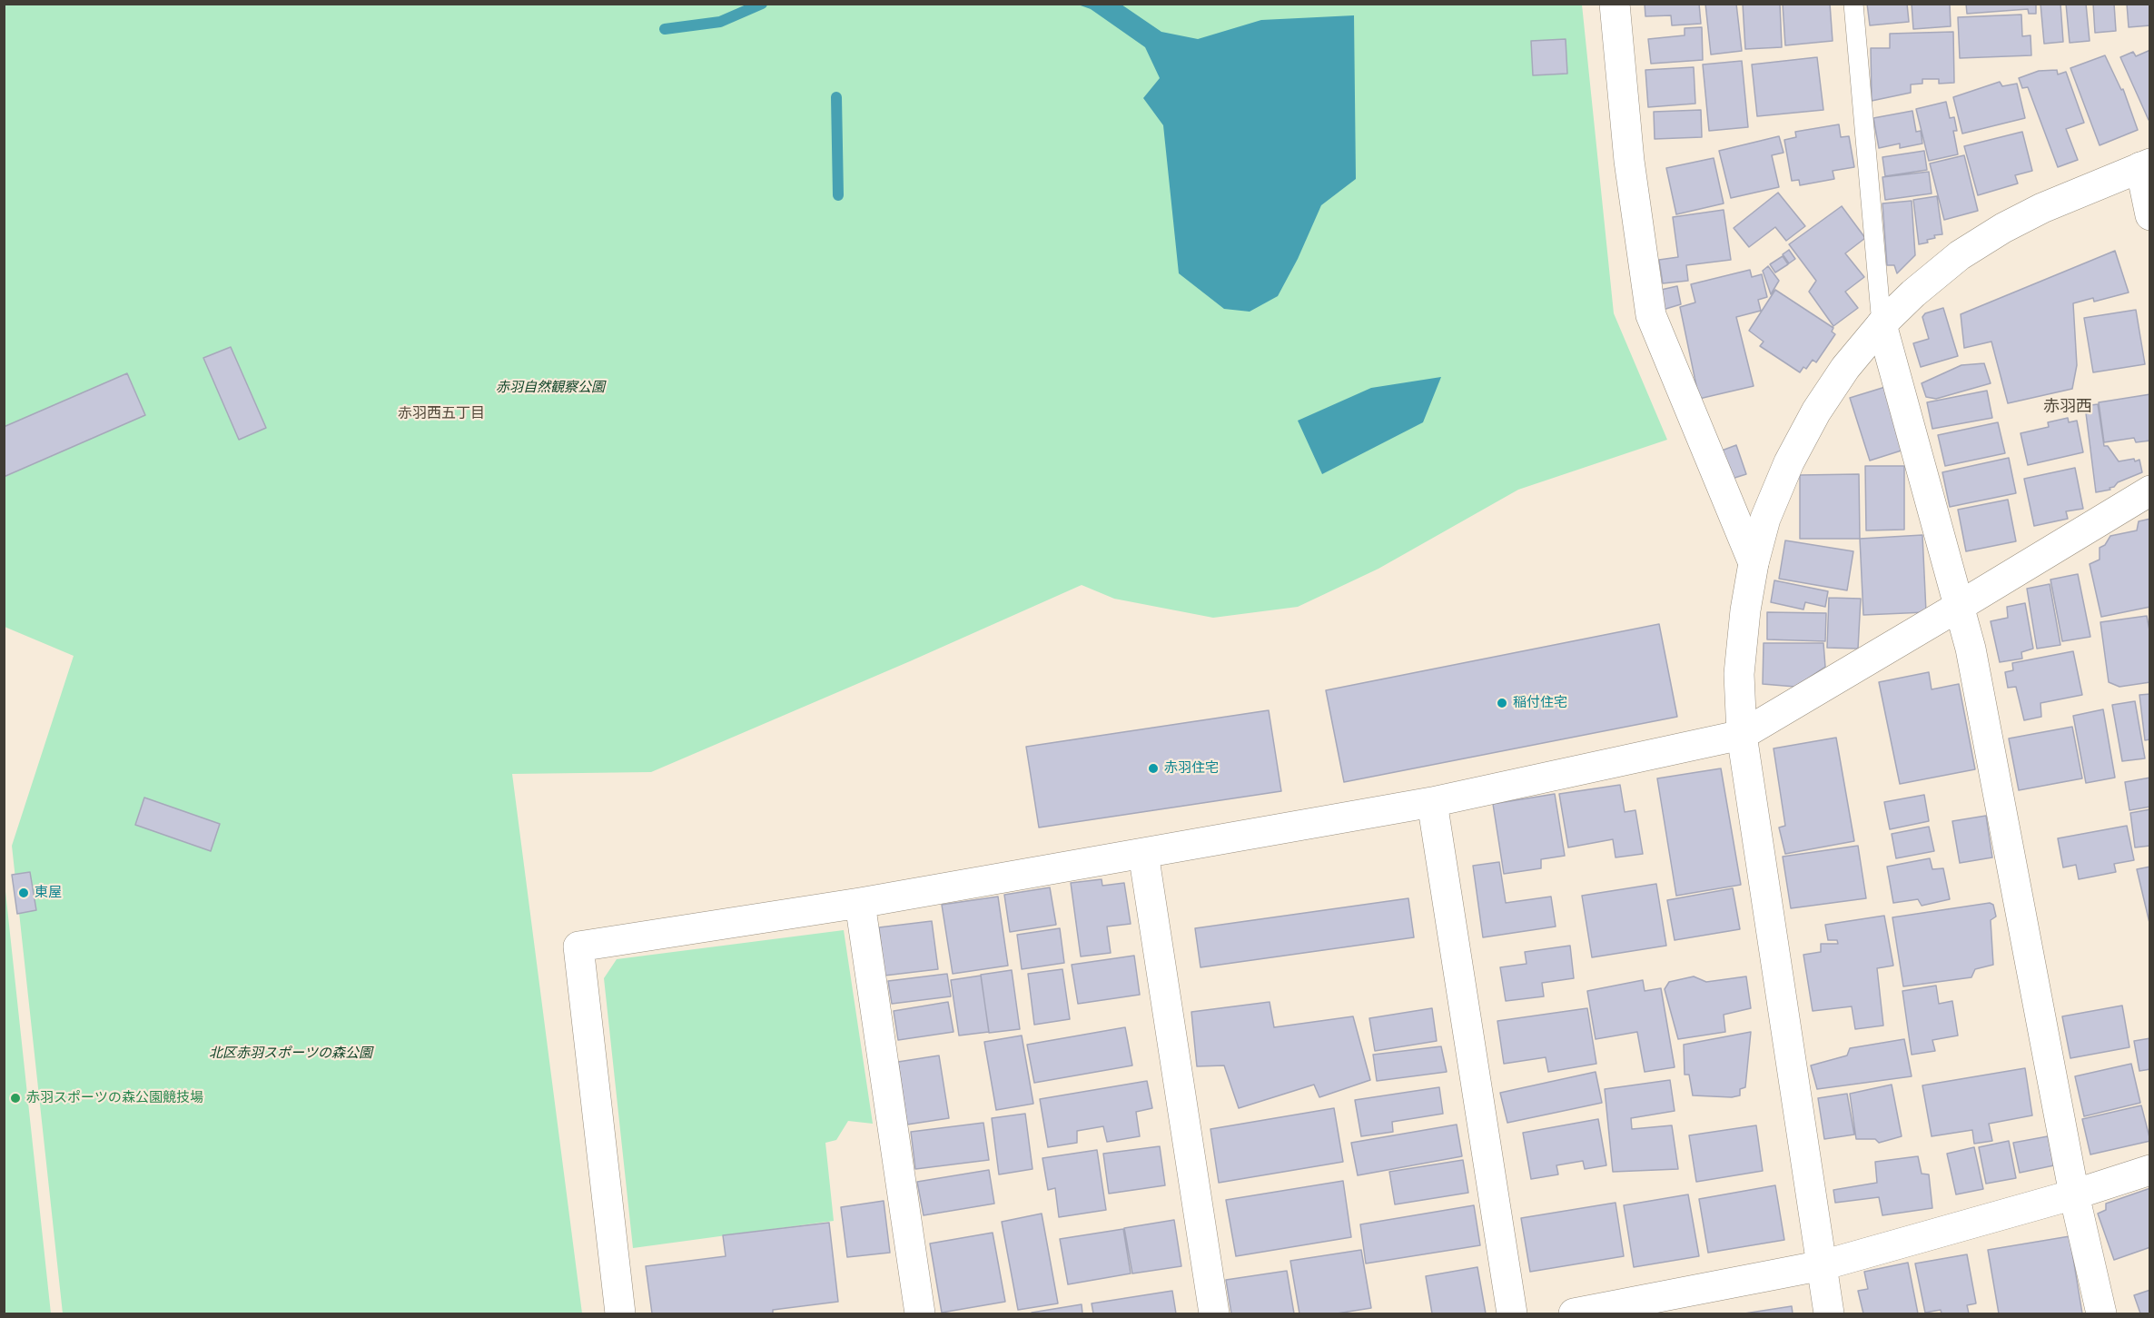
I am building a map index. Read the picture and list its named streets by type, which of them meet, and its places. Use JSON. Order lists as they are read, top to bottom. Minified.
{"districts":["赤羽西","赤羽西五丁目"],"parks":["赤羽自然観察公園","北区赤羽スポーツの森公園"],"places":["稲付住宅","赤羽住宅","東屋","赤羽スポーツの森公園競技場"]}
